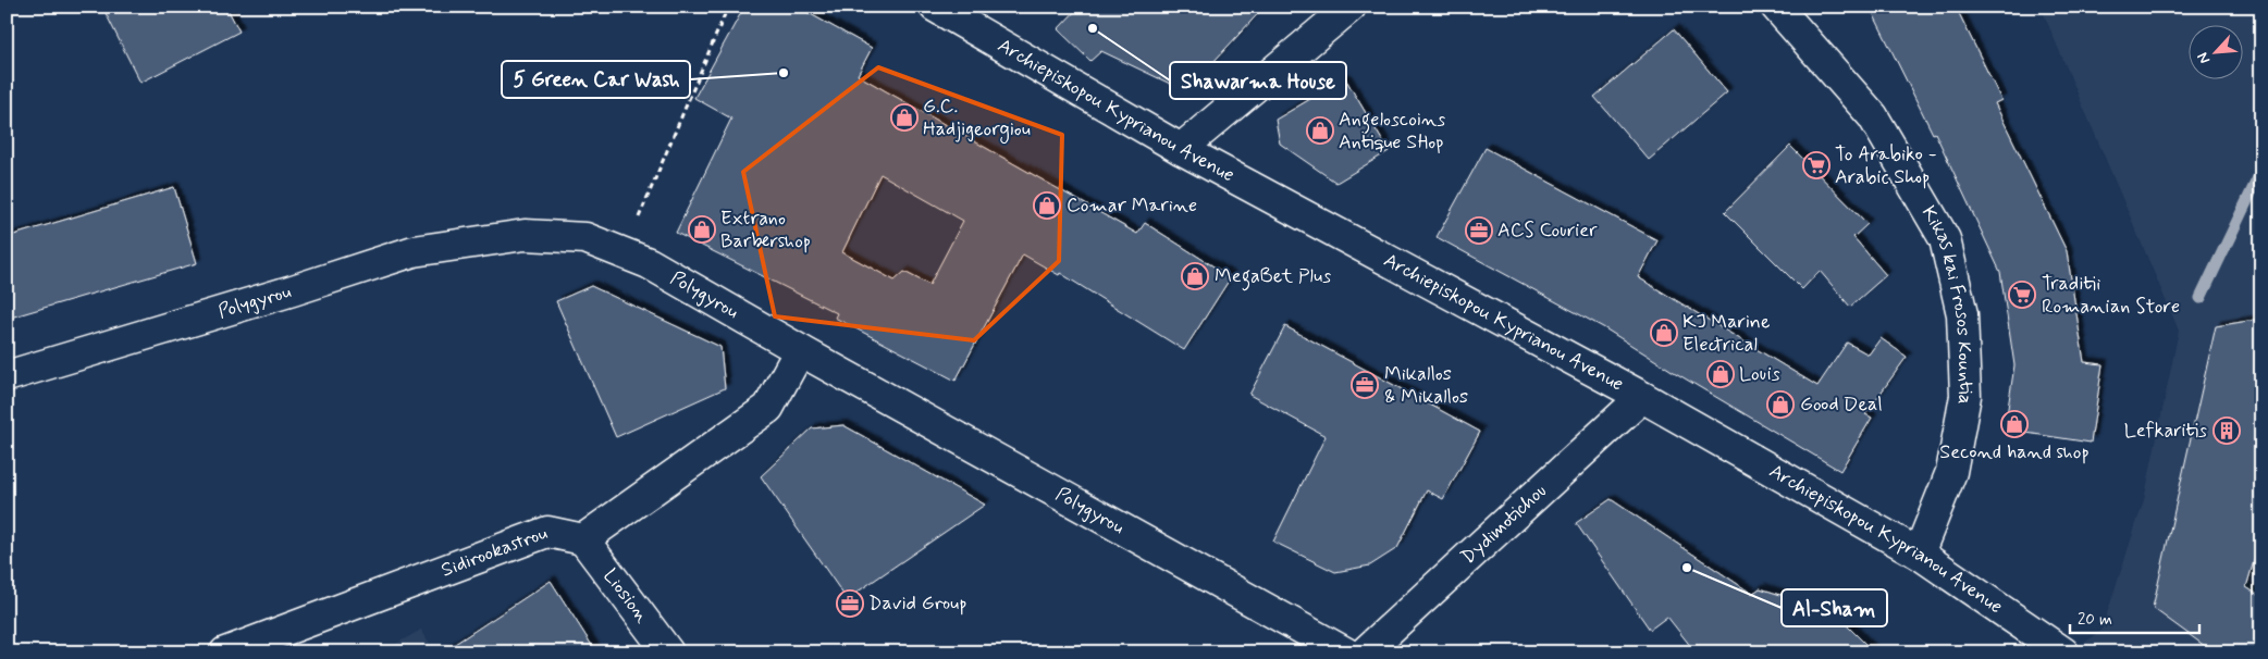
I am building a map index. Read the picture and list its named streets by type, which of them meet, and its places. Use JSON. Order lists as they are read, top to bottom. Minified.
{"streets":{"street":["Archiepiskopou Kyprianou Avenue","Polygyrou","Kikas kai Frosos Kountia","Dydimotichou","Sidirookastrou","Liosion"]},"crossings":[["Archiepiskopou Kyprianou Avenue","Kikas kai Frosos Kountia"],["Archiepiskopou Kyprianou Avenue","Dydimotichou"],["Sidirookastrou","Liosion"]],"places":{"other":["Shawarma House","5 Green Car Wash","Al-Sham"],"shop":["G.C. Hadjigeorgiou","Angeloscoins Antique SHop","Comar Marine","Extrano Barbershop","MegaBet Plus","KJ Marine Electrical","Louis","Good Deal","Second hand shop"],"supermarket":["To Arabiko - Arabic Shop","Traditii Romanian Store"],"office":["ACS Courier","Mikallos & Mikallos","David Group"],"building":["Lefkaritis"]},"scale_bar":"20 m","north":"bottom left"}
